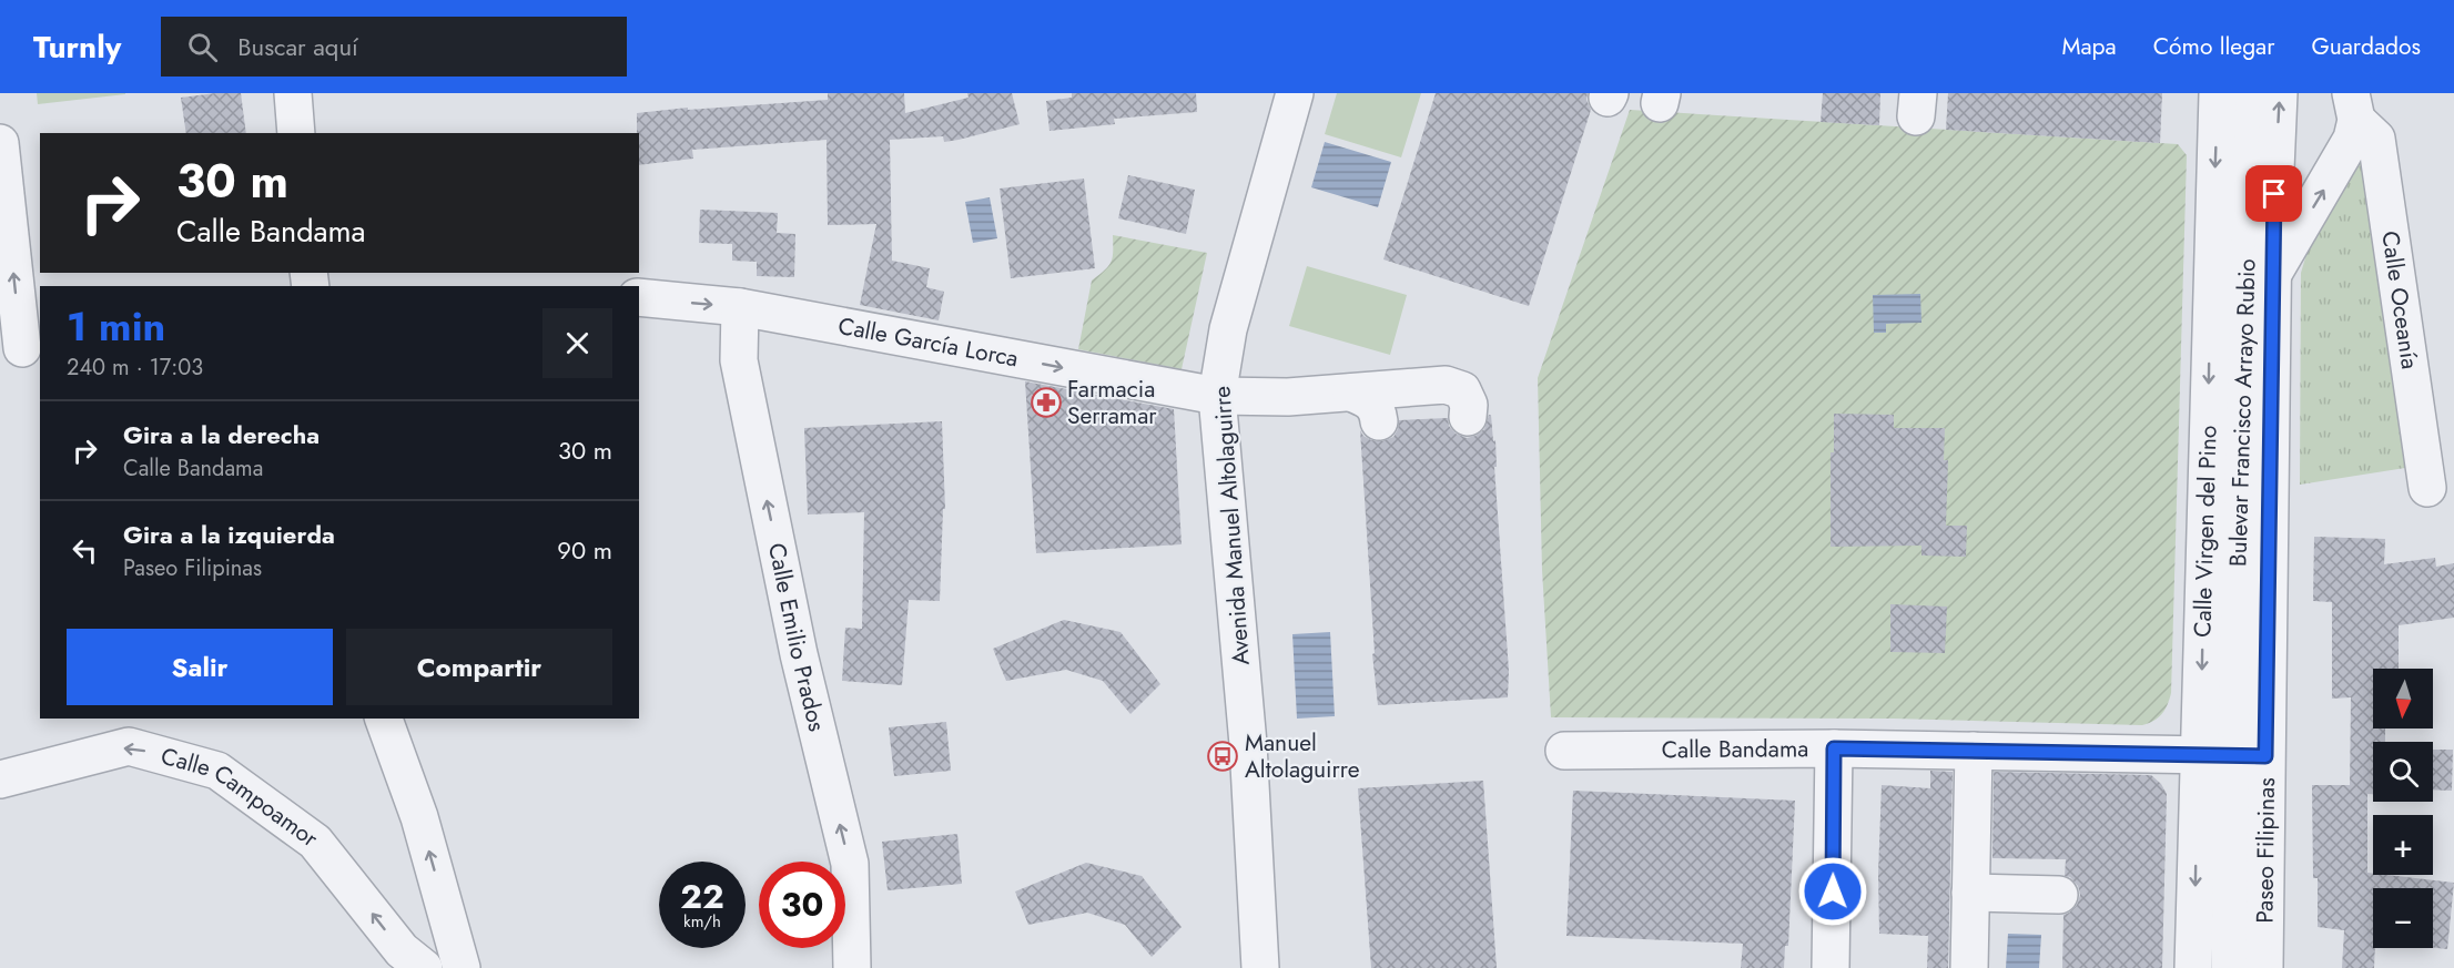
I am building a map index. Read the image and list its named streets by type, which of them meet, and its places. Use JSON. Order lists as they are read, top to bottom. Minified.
{"streets":{"street":["Calle Oceanía","Calle García Lorca","Bulevar Francisco Arrayo Rubio","Avenida Manuel Altolaguirre","Calle Virgen del Pino","Calle Emilio Prados","Calle Bandama","Calle Campoamor","Paseo Filipinas"]},"crossings":[["Calle Oceanía","Paseo Filipinas"],["Calle García Lorca","Avenida Manuel Altolaguirre"],["Calle García Lorca","Calle Emilio Prados"],["Calle Virgen del Pino","Calle Bandama"],["Calle Bandama","Paseo Filipinas"]],"one_way":["Calle García Lorca","Calle Emilio Prados","Calle Campoamor"],"places":{"pharmacy":["Farmacia Serramar"],"bus stop":["Manuel Altolaguirre"]},"north":"bottom","page":{"header":"Turnly","search":"Buscar aquí","nav":["Mapa","Cómo llegar","Guardados"],"turn":["30 m","Calle Bandama"],"heading":["1 min","240 m · 17:03"],"list":[{"name":"Gira a la derecha","note":"Calle Bandama","value":"30 m"},{"name":"Gira a la izquierda","note":"Paseo Filipinas","value":"90 m"}],"buttons":["Salir","Compartir"],"map_buttons":["+","−"],"speed":"22 km/h","limit":"30"}}
